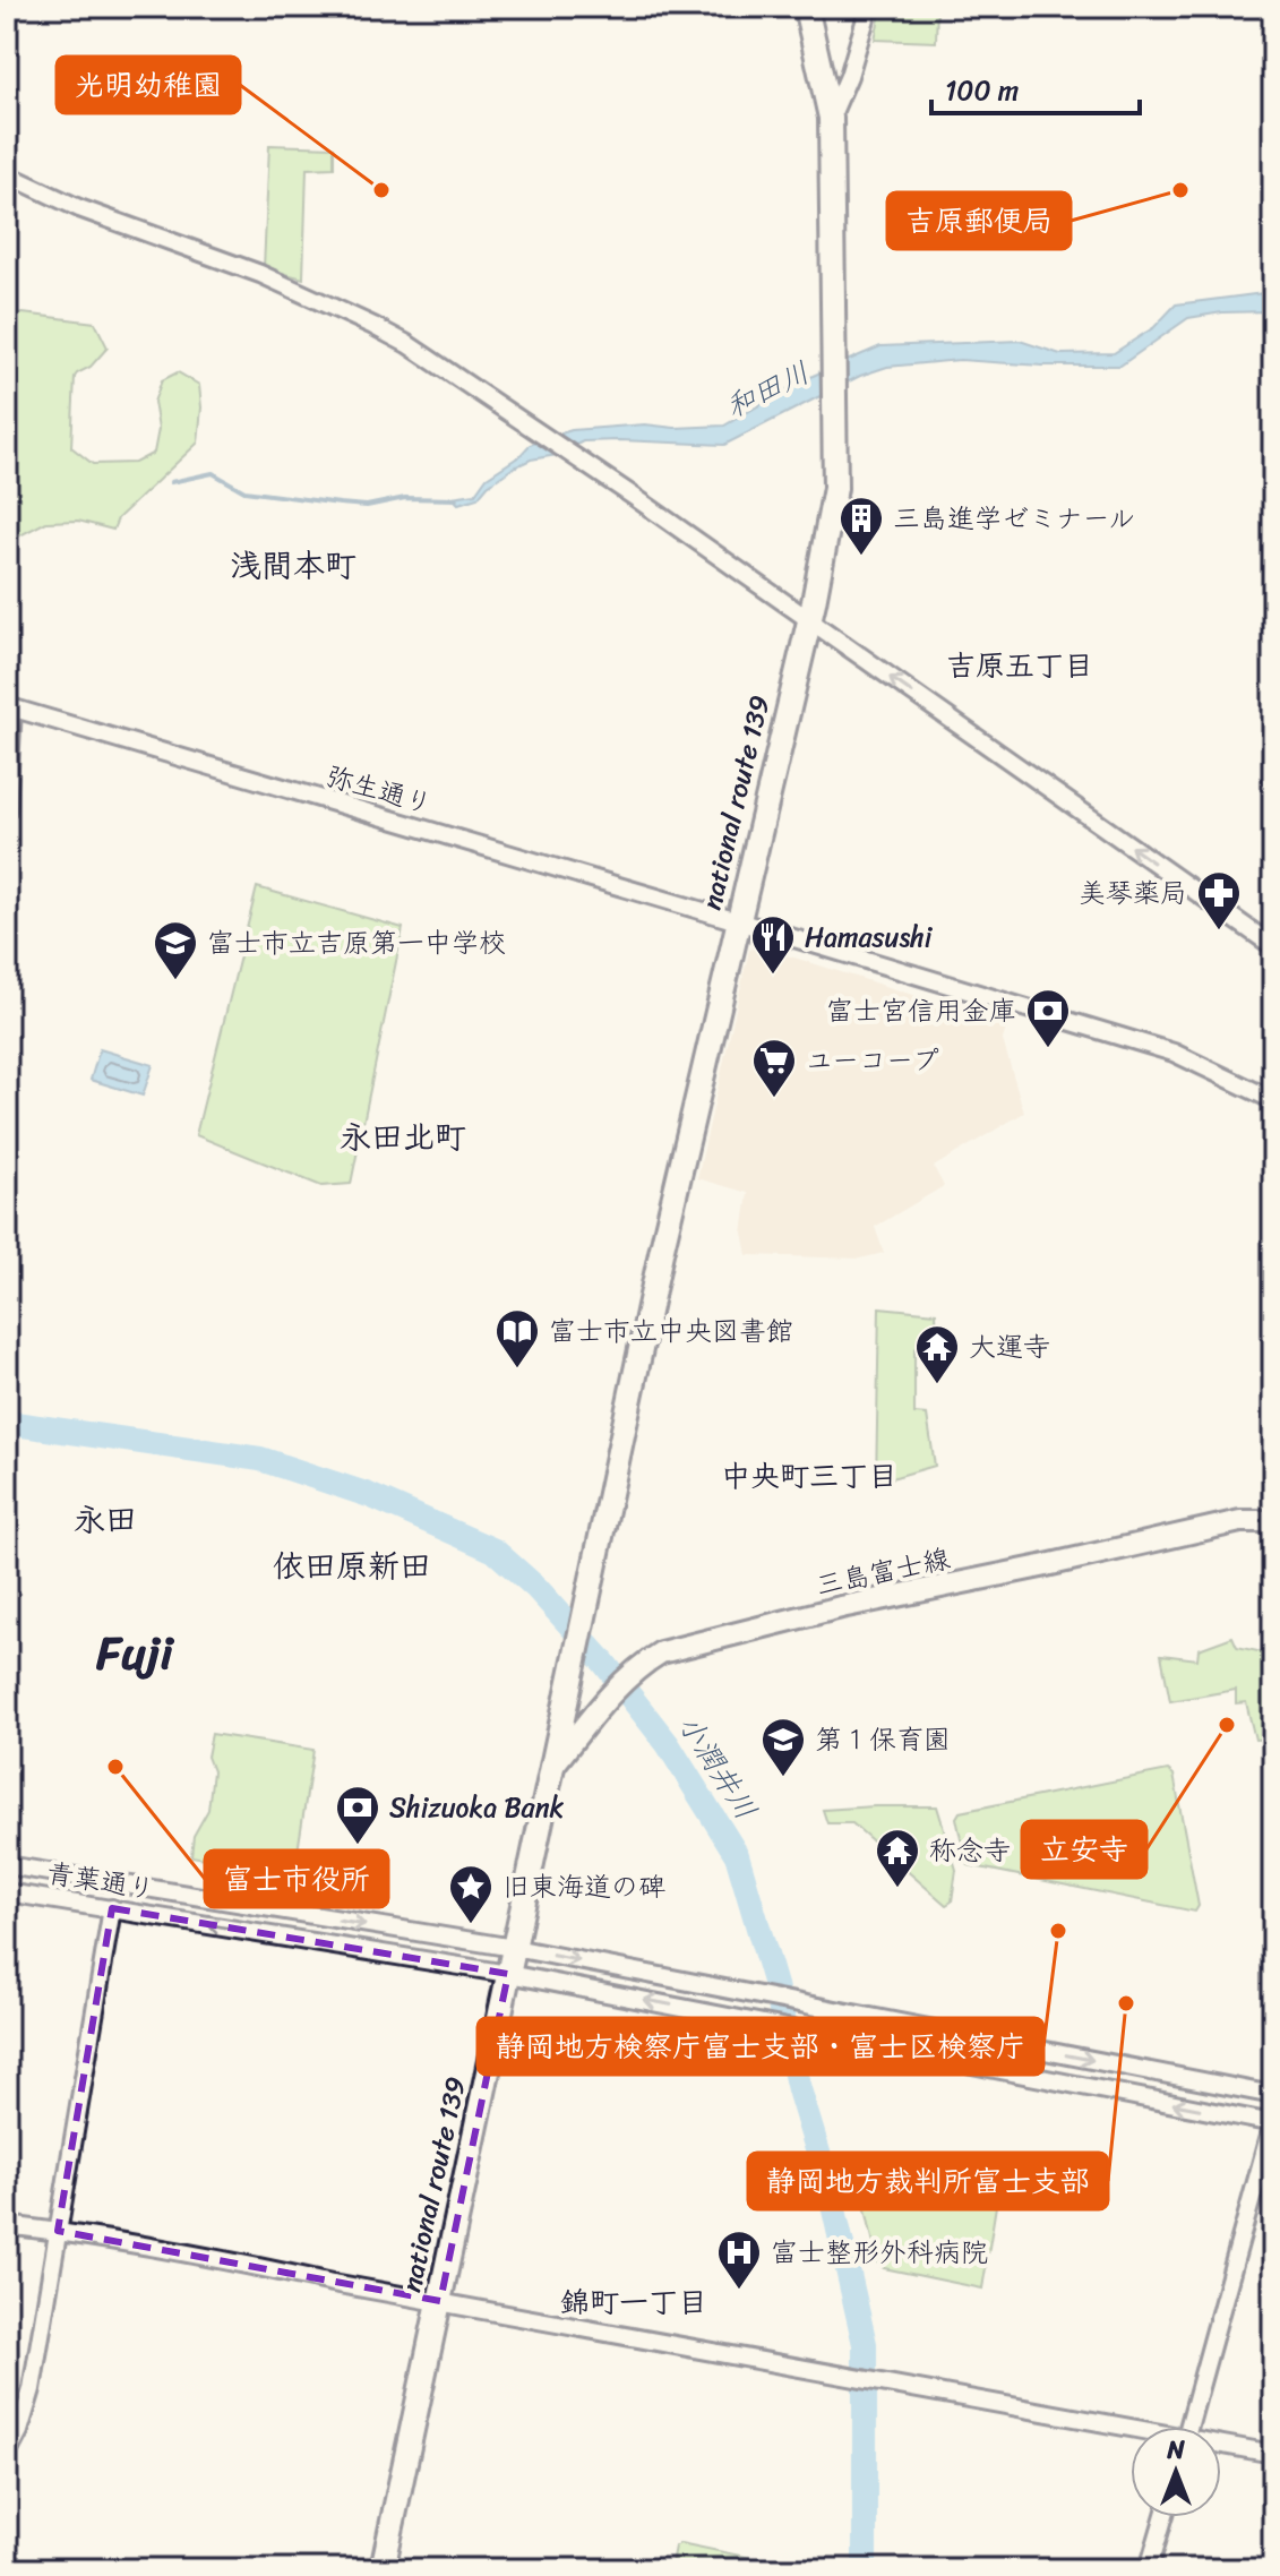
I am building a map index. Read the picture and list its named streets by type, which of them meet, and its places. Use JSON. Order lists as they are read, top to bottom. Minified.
{"streets":{"highway":["national route 139"],"main road":["三島富士線"],"street":["弥生通り","青葉通り"]},"crossings":[["弥生通り","national route 139"],["national route 139","三島富士線"],["national route 139","青葉通り"]],"districts":["浅間本町","吉原五丁目","永田北町","中央町三丁目","永田","依田原新田","Fuji","錦町一丁目"],"water":["和田川","小潤井川"],"places":{"other":["光明幼稚園","吉原郵便局","立安寺","富士市役所","静岡地方検察庁富士支部・富士区検察庁","静岡地方裁判所富士支部"],"building":["三島進学ゼミナール"],"pharmacy":["美琴薬局"],"restaurant":["Hamasushi"],"school or university":["富士市立吉原第一中学校","第１保育園"],"bank":["富士宮信用金庫","Shizuoka Bank"],"supermarket":["ユーコープ"],"library":["富士市立中央図書館"],"temple":["大運寺","称念寺"],"place":["旧東海道の碑"],"hospital":["富士整形外科病院"]},"scale_bar":"100 m","north":"top"}
